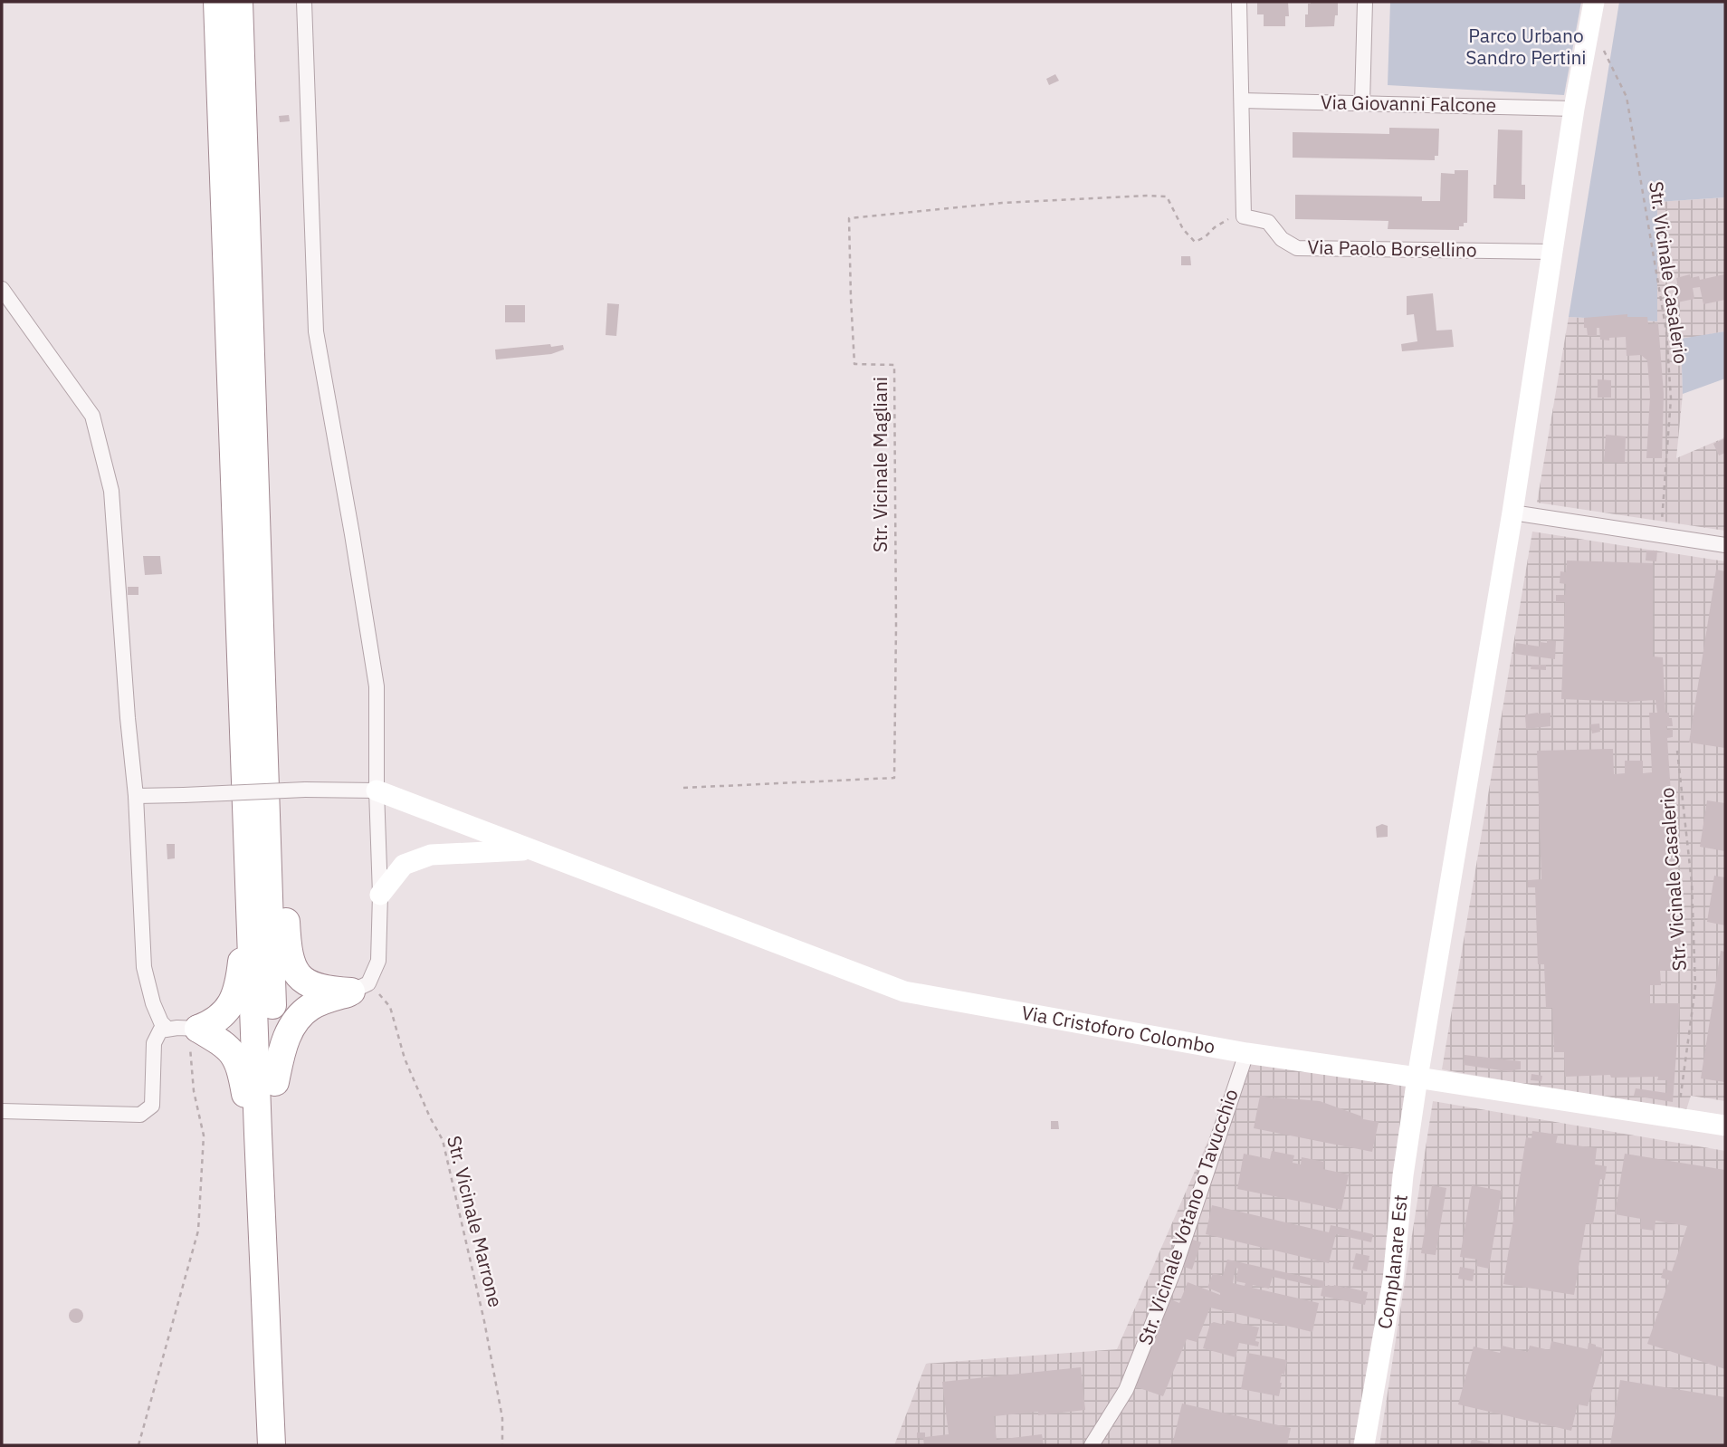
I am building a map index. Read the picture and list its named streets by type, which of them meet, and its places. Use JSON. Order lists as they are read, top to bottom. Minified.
{"streets":{"main road":["Via Cristoforo Colombo","Complanare Est"],"street":["Via Giovanni Falcone","Via Paolo Borsellino","Str. Vicinale Votano o Tavucchio"],"path":["Str. Vicinale Casalerio","Str. Vicinale Magliani","Str. Vicinale Marrone"]},"crossings":[["Via Giovanni Falcone","Complanare Est"],["Via Paolo Borsellino","Str. Vicinale Magliani"],["Via Paolo Borsellino","Complanare Est"],["Str. Vicinale Casalerio","Via Cristoforo Colombo"],["Str. Vicinale Casalerio","Complanare Est"],["Via Cristoforo Colombo","Str. Vicinale Votano o Tavucchio"],["Via Cristoforo Colombo","Complanare Est"]],"parks":["Parco Urbano Sandro Pertini"]}
